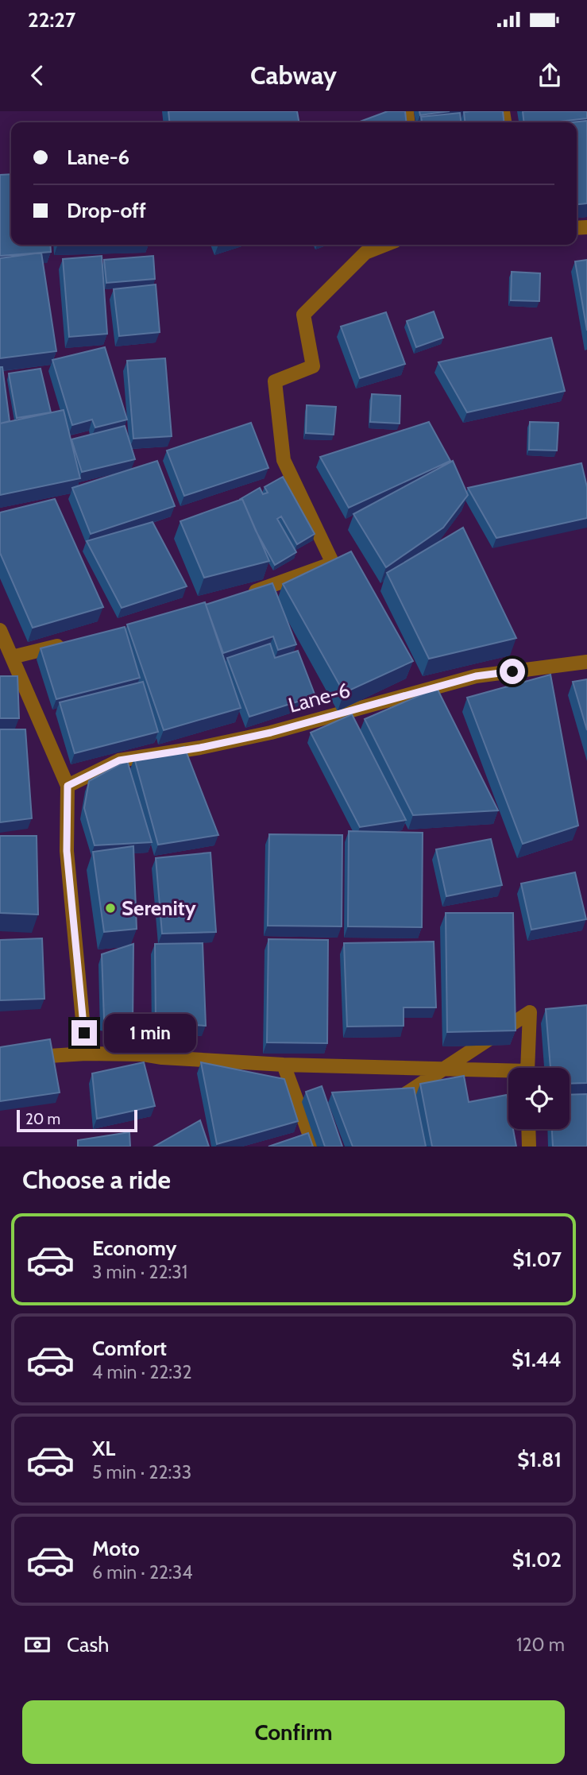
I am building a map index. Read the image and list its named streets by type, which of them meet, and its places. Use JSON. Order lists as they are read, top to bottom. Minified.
{"streets":{"street":["Lane-6"]},"places":["Serenity"],"scale_bar":"20 m","page":{"status":"22:27","header":"Cabway","banner":["Lane-6","Drop-off"],"bubble":"1 min","scale":"20 m","heading":"Choose a ride","list":[{"name":"Economy","note":"3 min · 22:31","value":"$1.07"},{"name":"Comfort","note":"4 min · 22:32","value":"$1.44"},{"name":"XL","note":"5 min · 22:33","value":"$1.81"},{"name":"Moto","note":"6 min · 22:34","value":"$1.02"}],"pay":["Cash","120 m"],"buttons":"Confirm"}}
